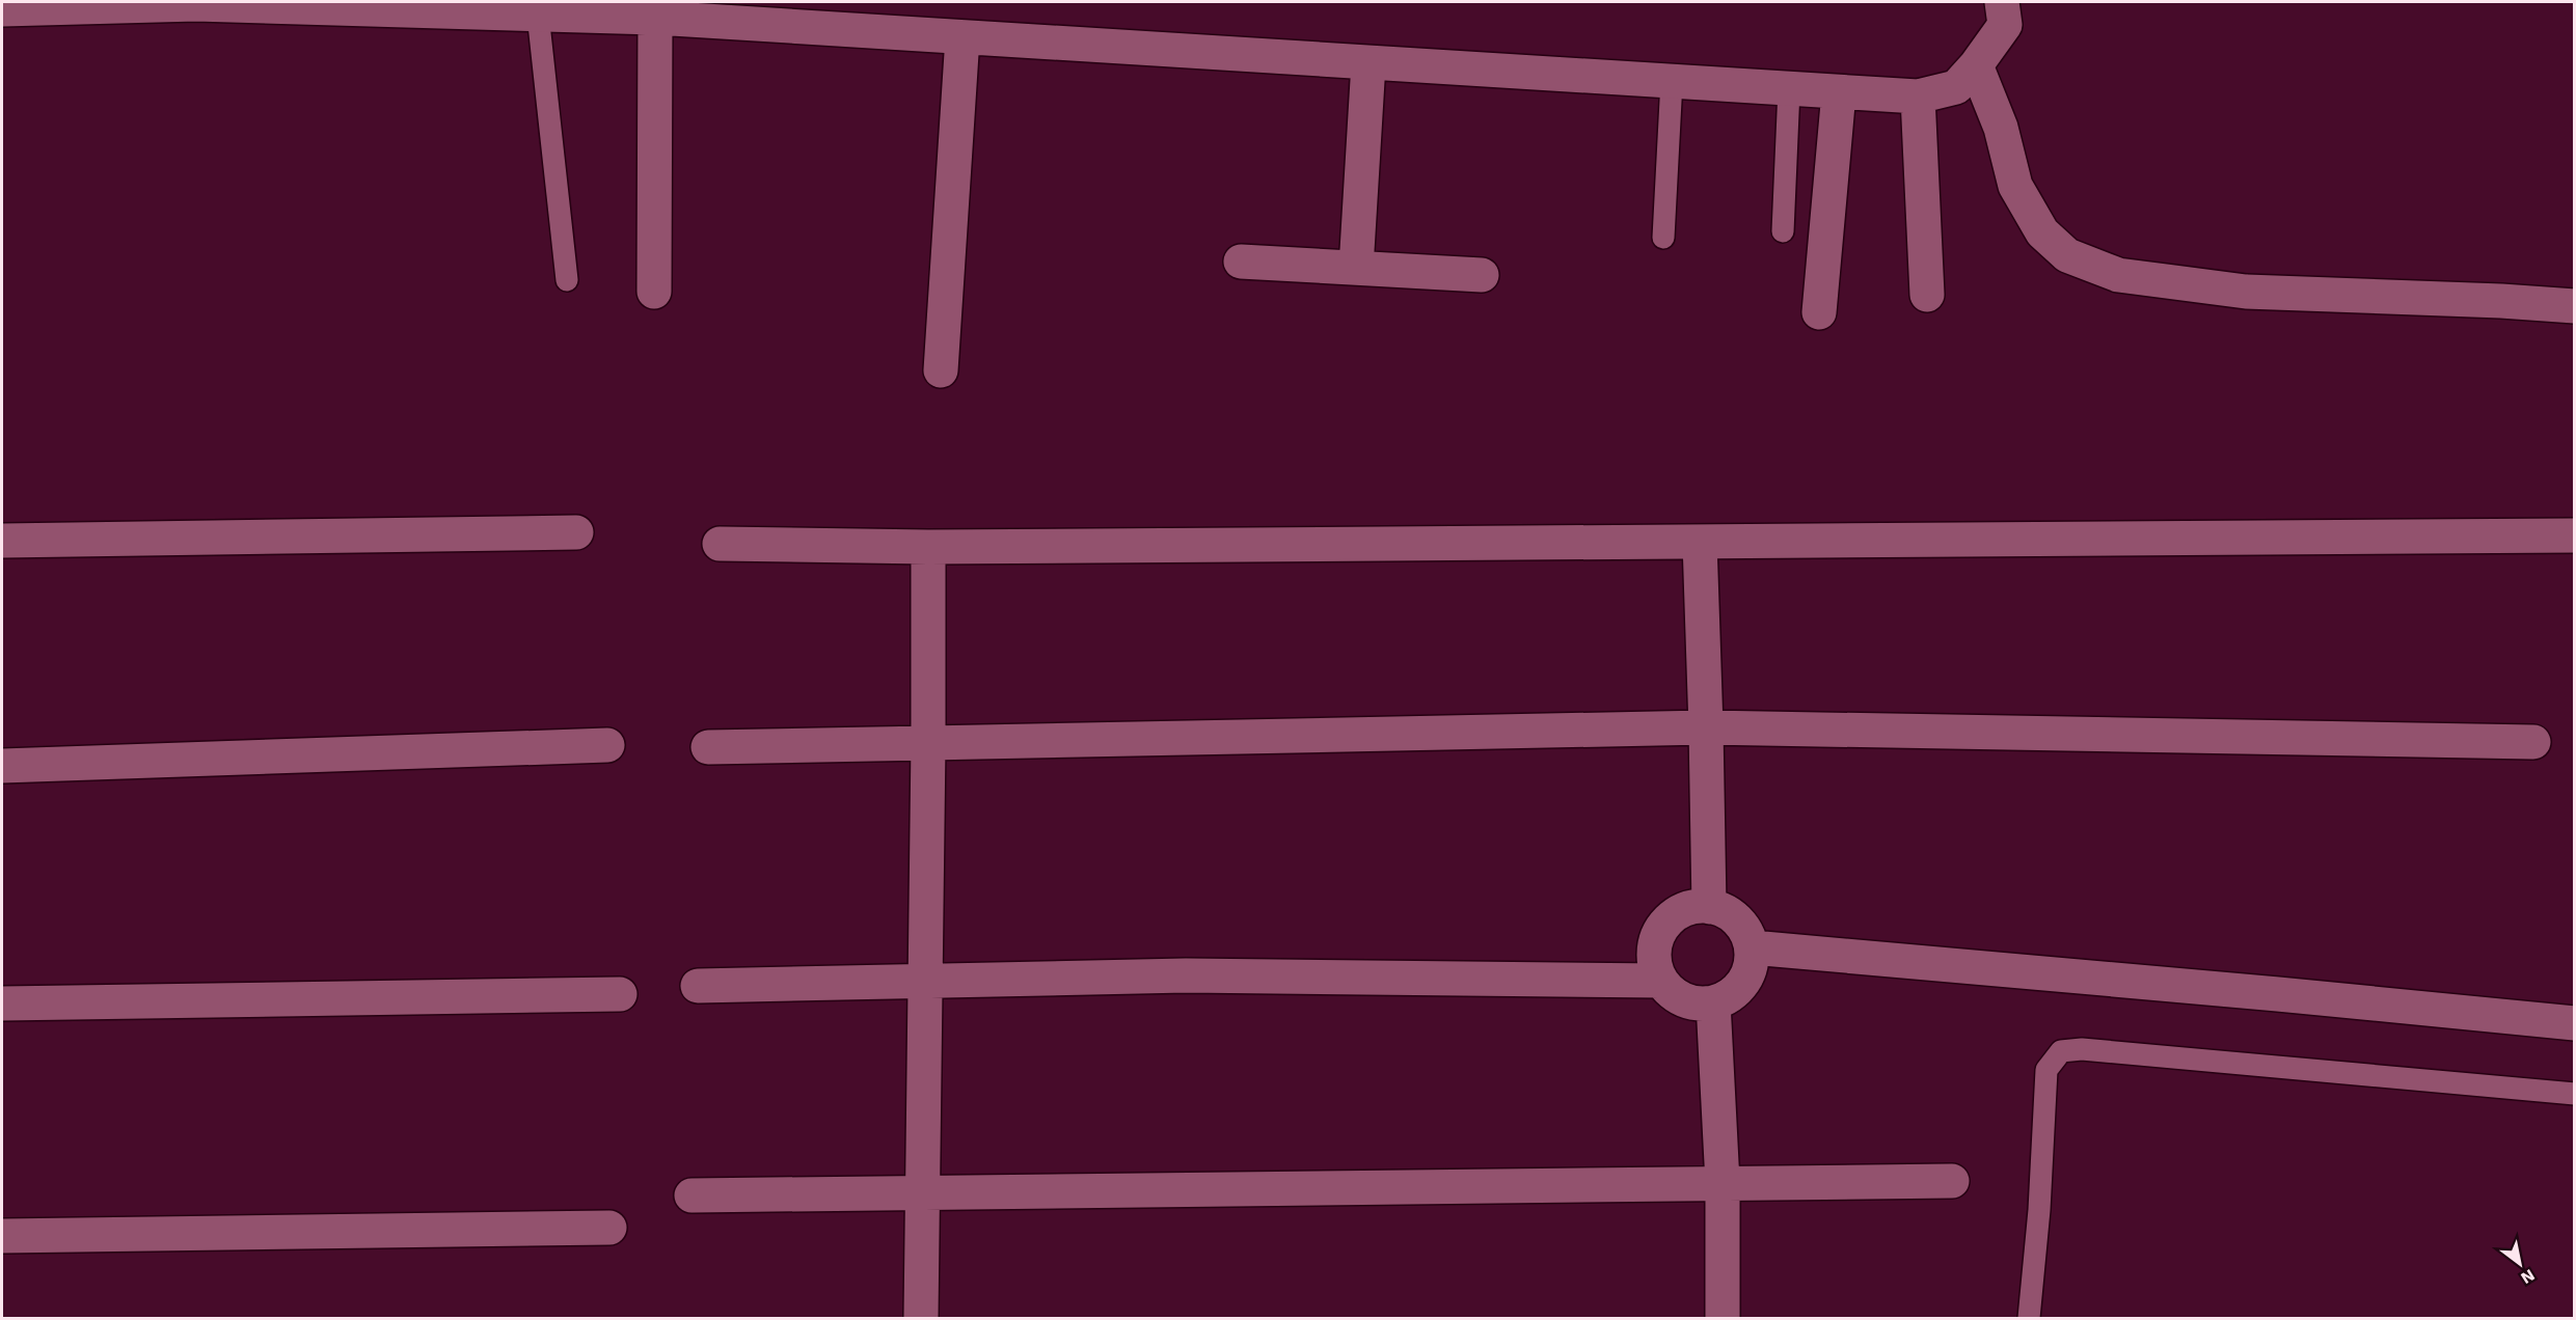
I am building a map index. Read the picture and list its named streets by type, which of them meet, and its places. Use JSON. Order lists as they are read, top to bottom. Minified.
{"north":"bottom right"}
